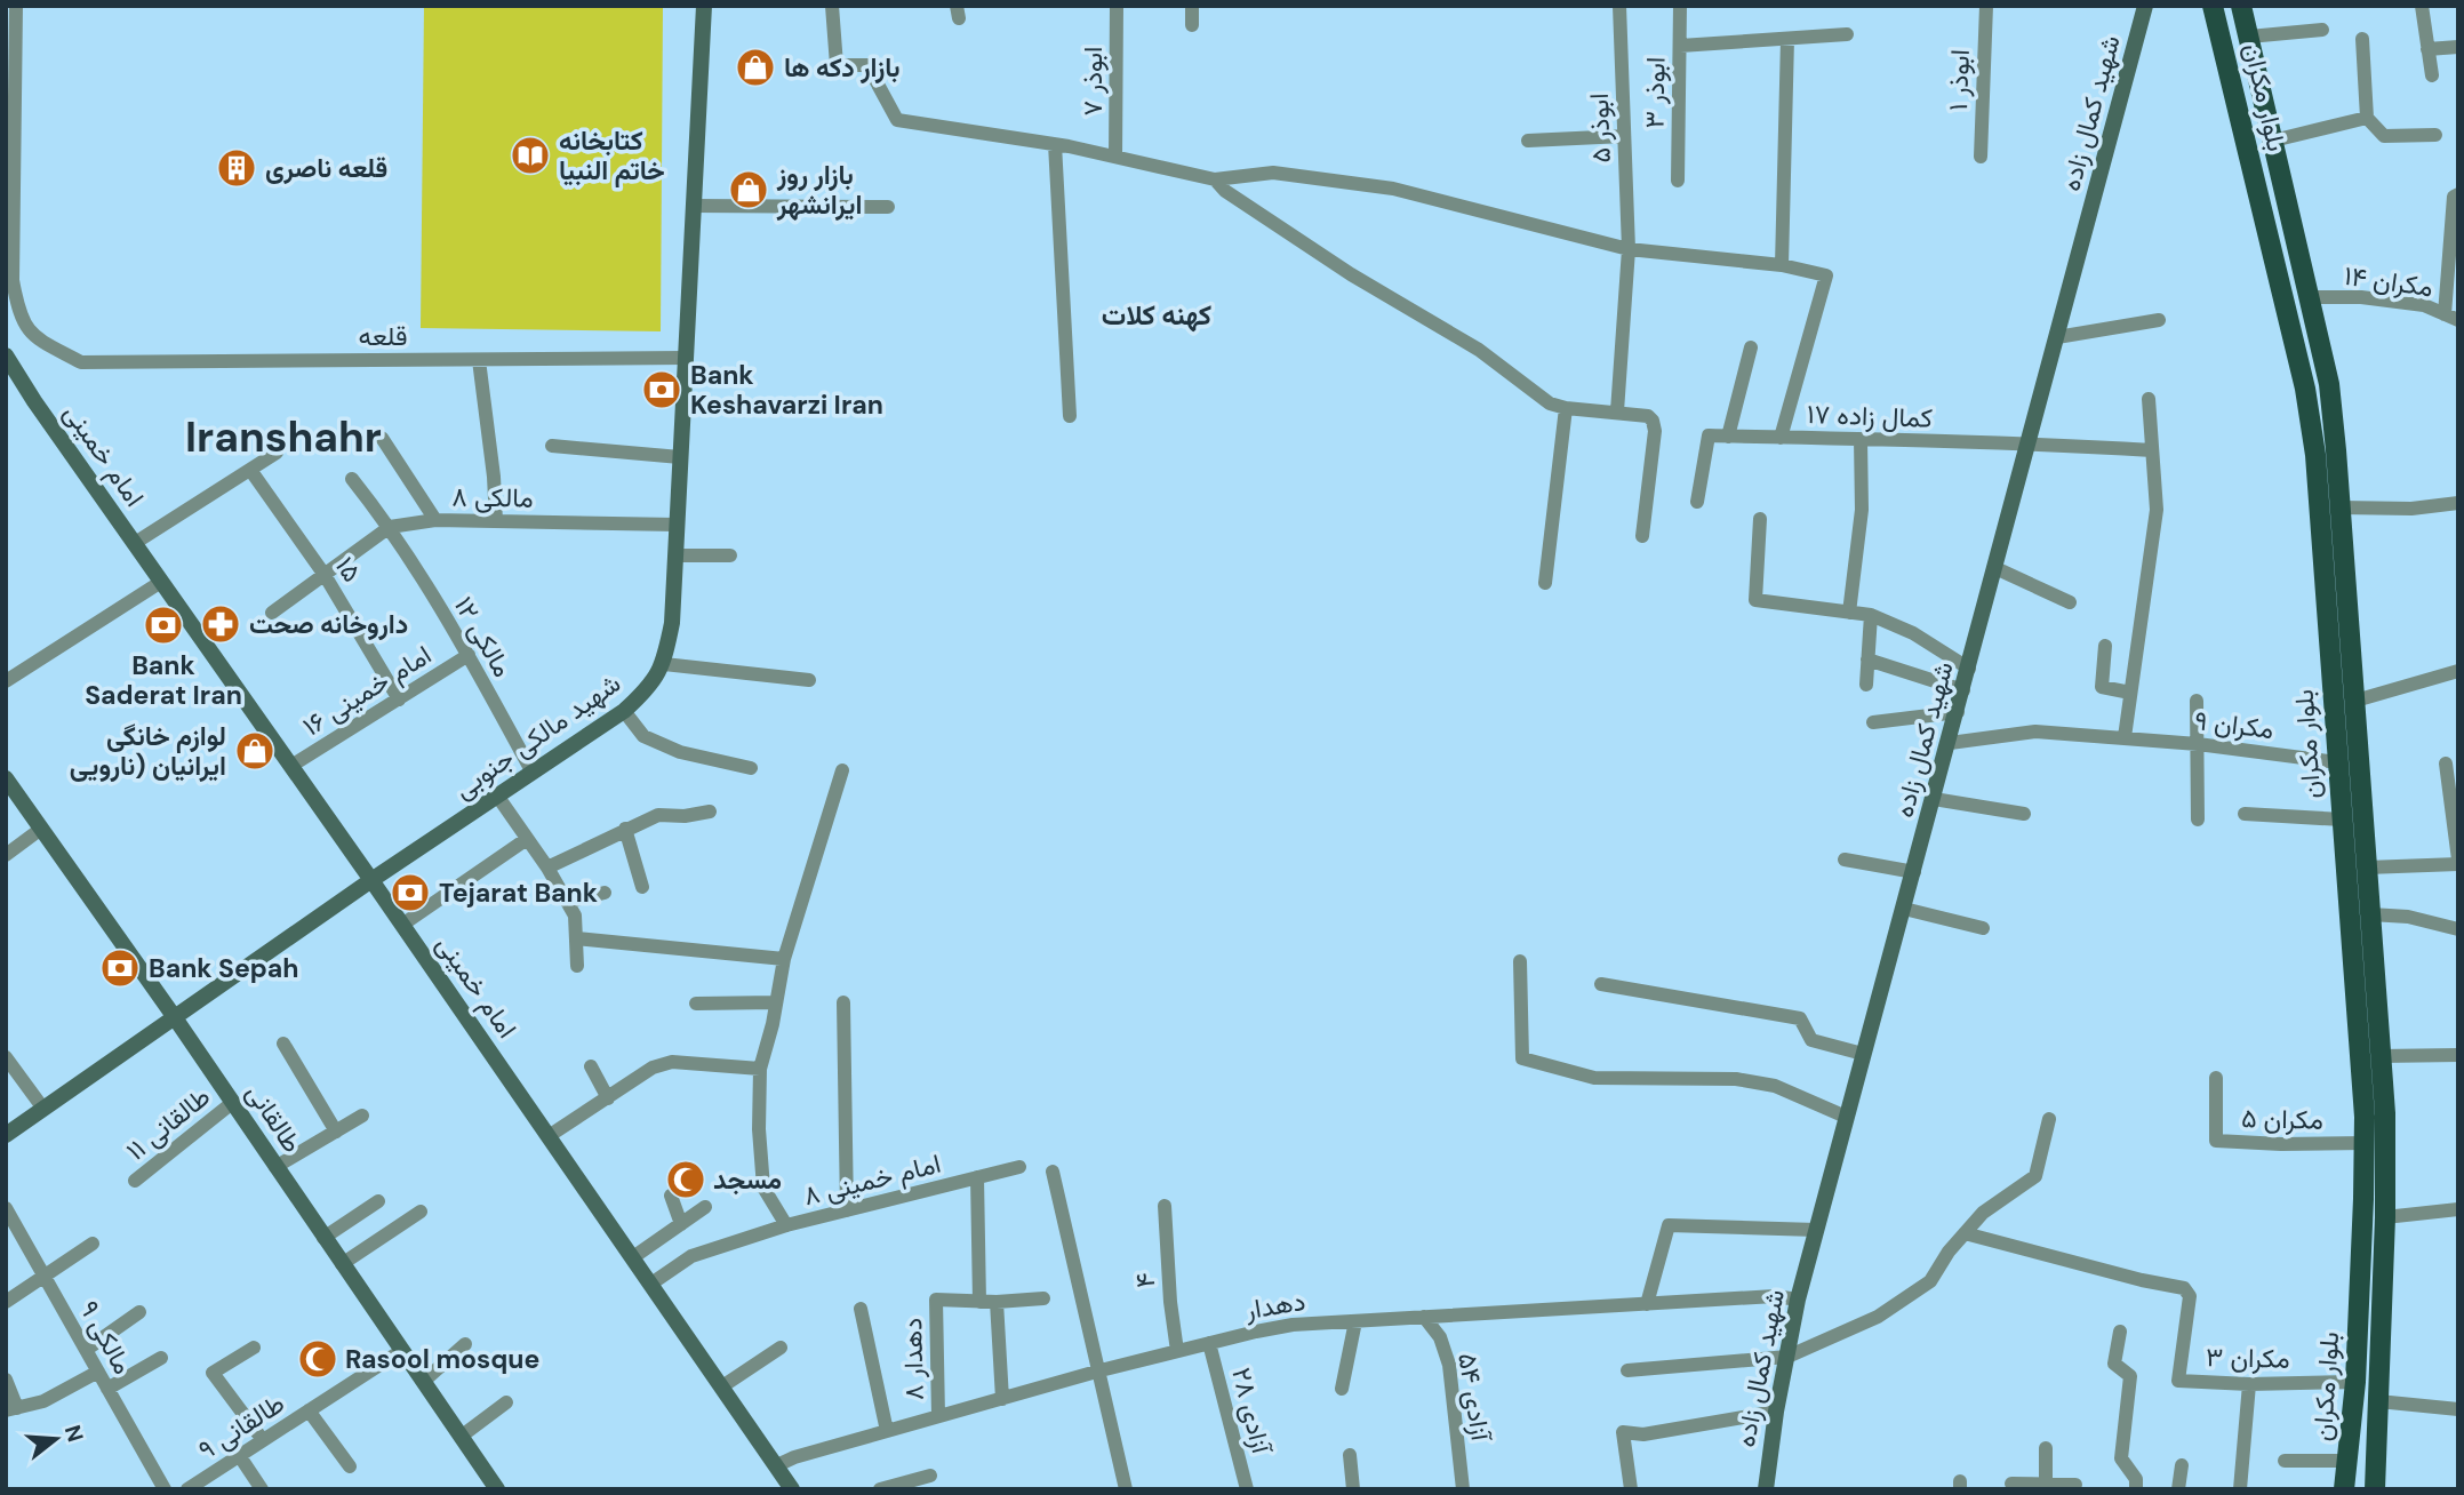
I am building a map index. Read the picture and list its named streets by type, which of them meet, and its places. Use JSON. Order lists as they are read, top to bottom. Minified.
{"streets":{"main road":["بلوار مکران"],"street":["ابوذر ۱","ابوذر ۷","ابوذر ۳","شهید کمال زاده","ابوذر ۵","مکران ۱۴","قلعه","کمال زاده ۱۷","امام خمینی","مالکی ۸","۱۵","مالکی ۱۲","امام خمینی ۱۶","مکران ۹","شهید مالکی جنوبی","طالقانی","مکران ۵","طالقانی ۱۱","امام خمینی ۸","۴","دهدار","مالکی ۹","مکران ۳","دهدار ۸","آزادی ۵۴","آزادی ۲۸","طالقانی ۹"]},"crossings":[["بلوار مکران","مکران ۱۴"],["بلوار مکران","مکران ۹"],["بلوار مکران","مکران ۵"],["بلوار مکران","مکران ۳"],["شهید کمال زاده","کمال زاده ۱۷"],["شهید کمال زاده","مکران ۹"],["شهید کمال زاده","دهدار"],["قلعه","شهید مالکی جنوبی"],["امام خمینی","امام خمینی ۱۶"],["امام خمینی","شهید مالکی جنوبی"],["امام خمینی","امام خمینی ۸"],["امام خمینی","دهدار"],["مالکی ۸","۱۵"],["مالکی ۸","مالکی ۱۲"],["مالکی ۸","شهید مالکی جنوبی"],["۱۵","امام خمینی ۱۶"],["مالکی ۱۲","امام خمینی ۱۶"],["مالکی ۱۲","شهید مالکی جنوبی"],["شهید مالکی جنوبی","طالقانی"],["طالقانی","طالقانی ۱۱"],["طالقانی","طالقانی ۹"],["۴","دهدار"],["دهدار","دهدار ۸"],["دهدار","آزادی ۵۴"],["دهدار","آزادی ۲۸"]],"districts":["کهنه کلات","Iranshahr"],"places":{"shop":["بازار دکه ها","بازار روز ایرانشهر","لوازم خانگی ایرانیان (نارویی"],"library":["کتابخانه خاتم النبیا"],"building":["قلعه ناصری"],"bank":["Bank Keshavarzi Iran","Bank Saderat Iran","Tejarat Bank","Bank Sepah"],"pharmacy":["داروخانه صحت"],"mosque":["مسجد","Rasool mosque"]},"north":"right"}
